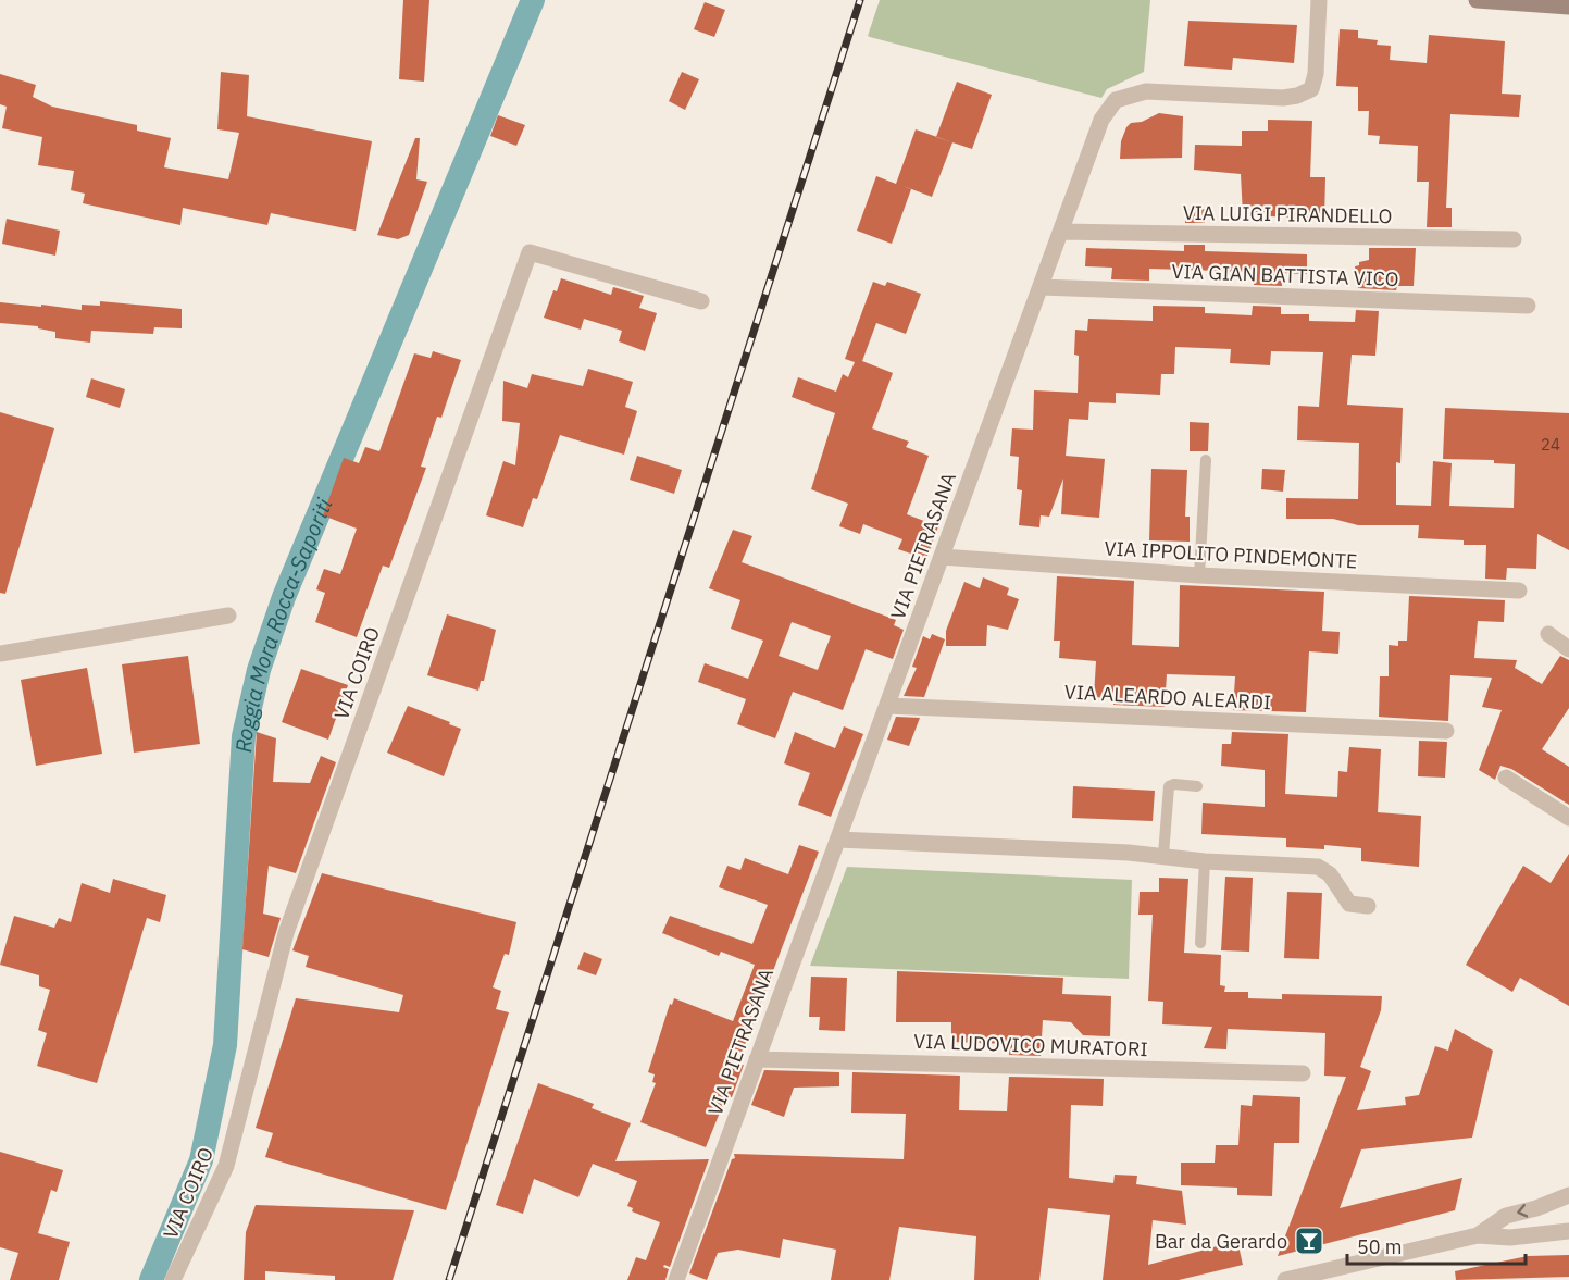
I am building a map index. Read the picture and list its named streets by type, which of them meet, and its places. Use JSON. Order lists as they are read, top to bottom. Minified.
{"streets":{"street":["VIA LUIGI PIRANDELLO","VIA GIAN BATTISTA VICO","VIA PIETRASANA","VIA IPPOLITO PINDEMONTE","VIA COIRO","VIA ALEARDO ALEARDI","VIA LUDOVICO MURATORI"]},"crossings":[["VIA LUIGI PIRANDELLO","VIA PIETRASANA"],["VIA GIAN BATTISTA VICO","VIA PIETRASANA"],["VIA PIETRASANA","VIA IPPOLITO PINDEMONTE"],["VIA PIETRASANA","VIA ALEARDO ALEARDI"],["VIA PIETRASANA","VIA LUDOVICO MURATORI"]],"water":["Roggia Mora Rocca-Saporiti"],"places":{"bar":["Bar da Gerardo"]},"house_numbers":["24"],"scale_bar":"50 m"}
